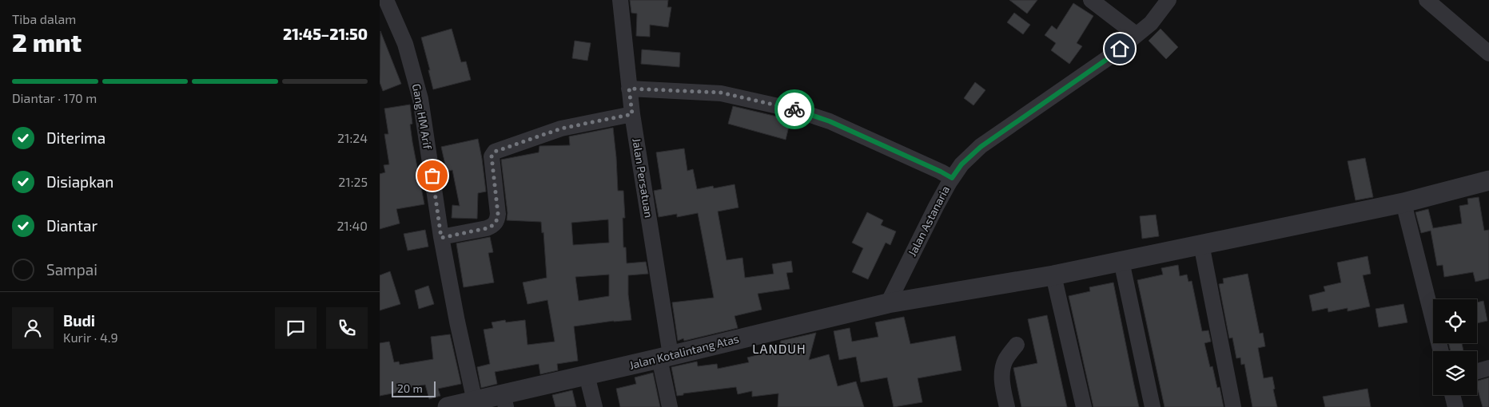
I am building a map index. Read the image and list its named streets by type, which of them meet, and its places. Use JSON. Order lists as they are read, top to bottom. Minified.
{"streets":{"street":["Gang HM Arif","Jalan Persatuan","Jalan Astanaria","Jalan Kotalintang Atas"]},"crossings":[["Gang HM Arif","Jalan Kotalintang Atas"],["Jalan Persatuan","Jalan Kotalintang Atas"],["Jalan Astanaria","Jalan Kotalintang Atas"]],"districts":["LANDUH"],"scale_bar":"20 m","page":{"heading":["2 mnt","Tiba dalam","21:45–21:50"],"panel":["Budi","Kurir · 4.9"],"bar":"Diantar · 170 m","list":[["Diterima","21:24"],["Disiapkan","21:25"],["Diantar","21:40"],"Sampai"],"scale":"20 m"}}
